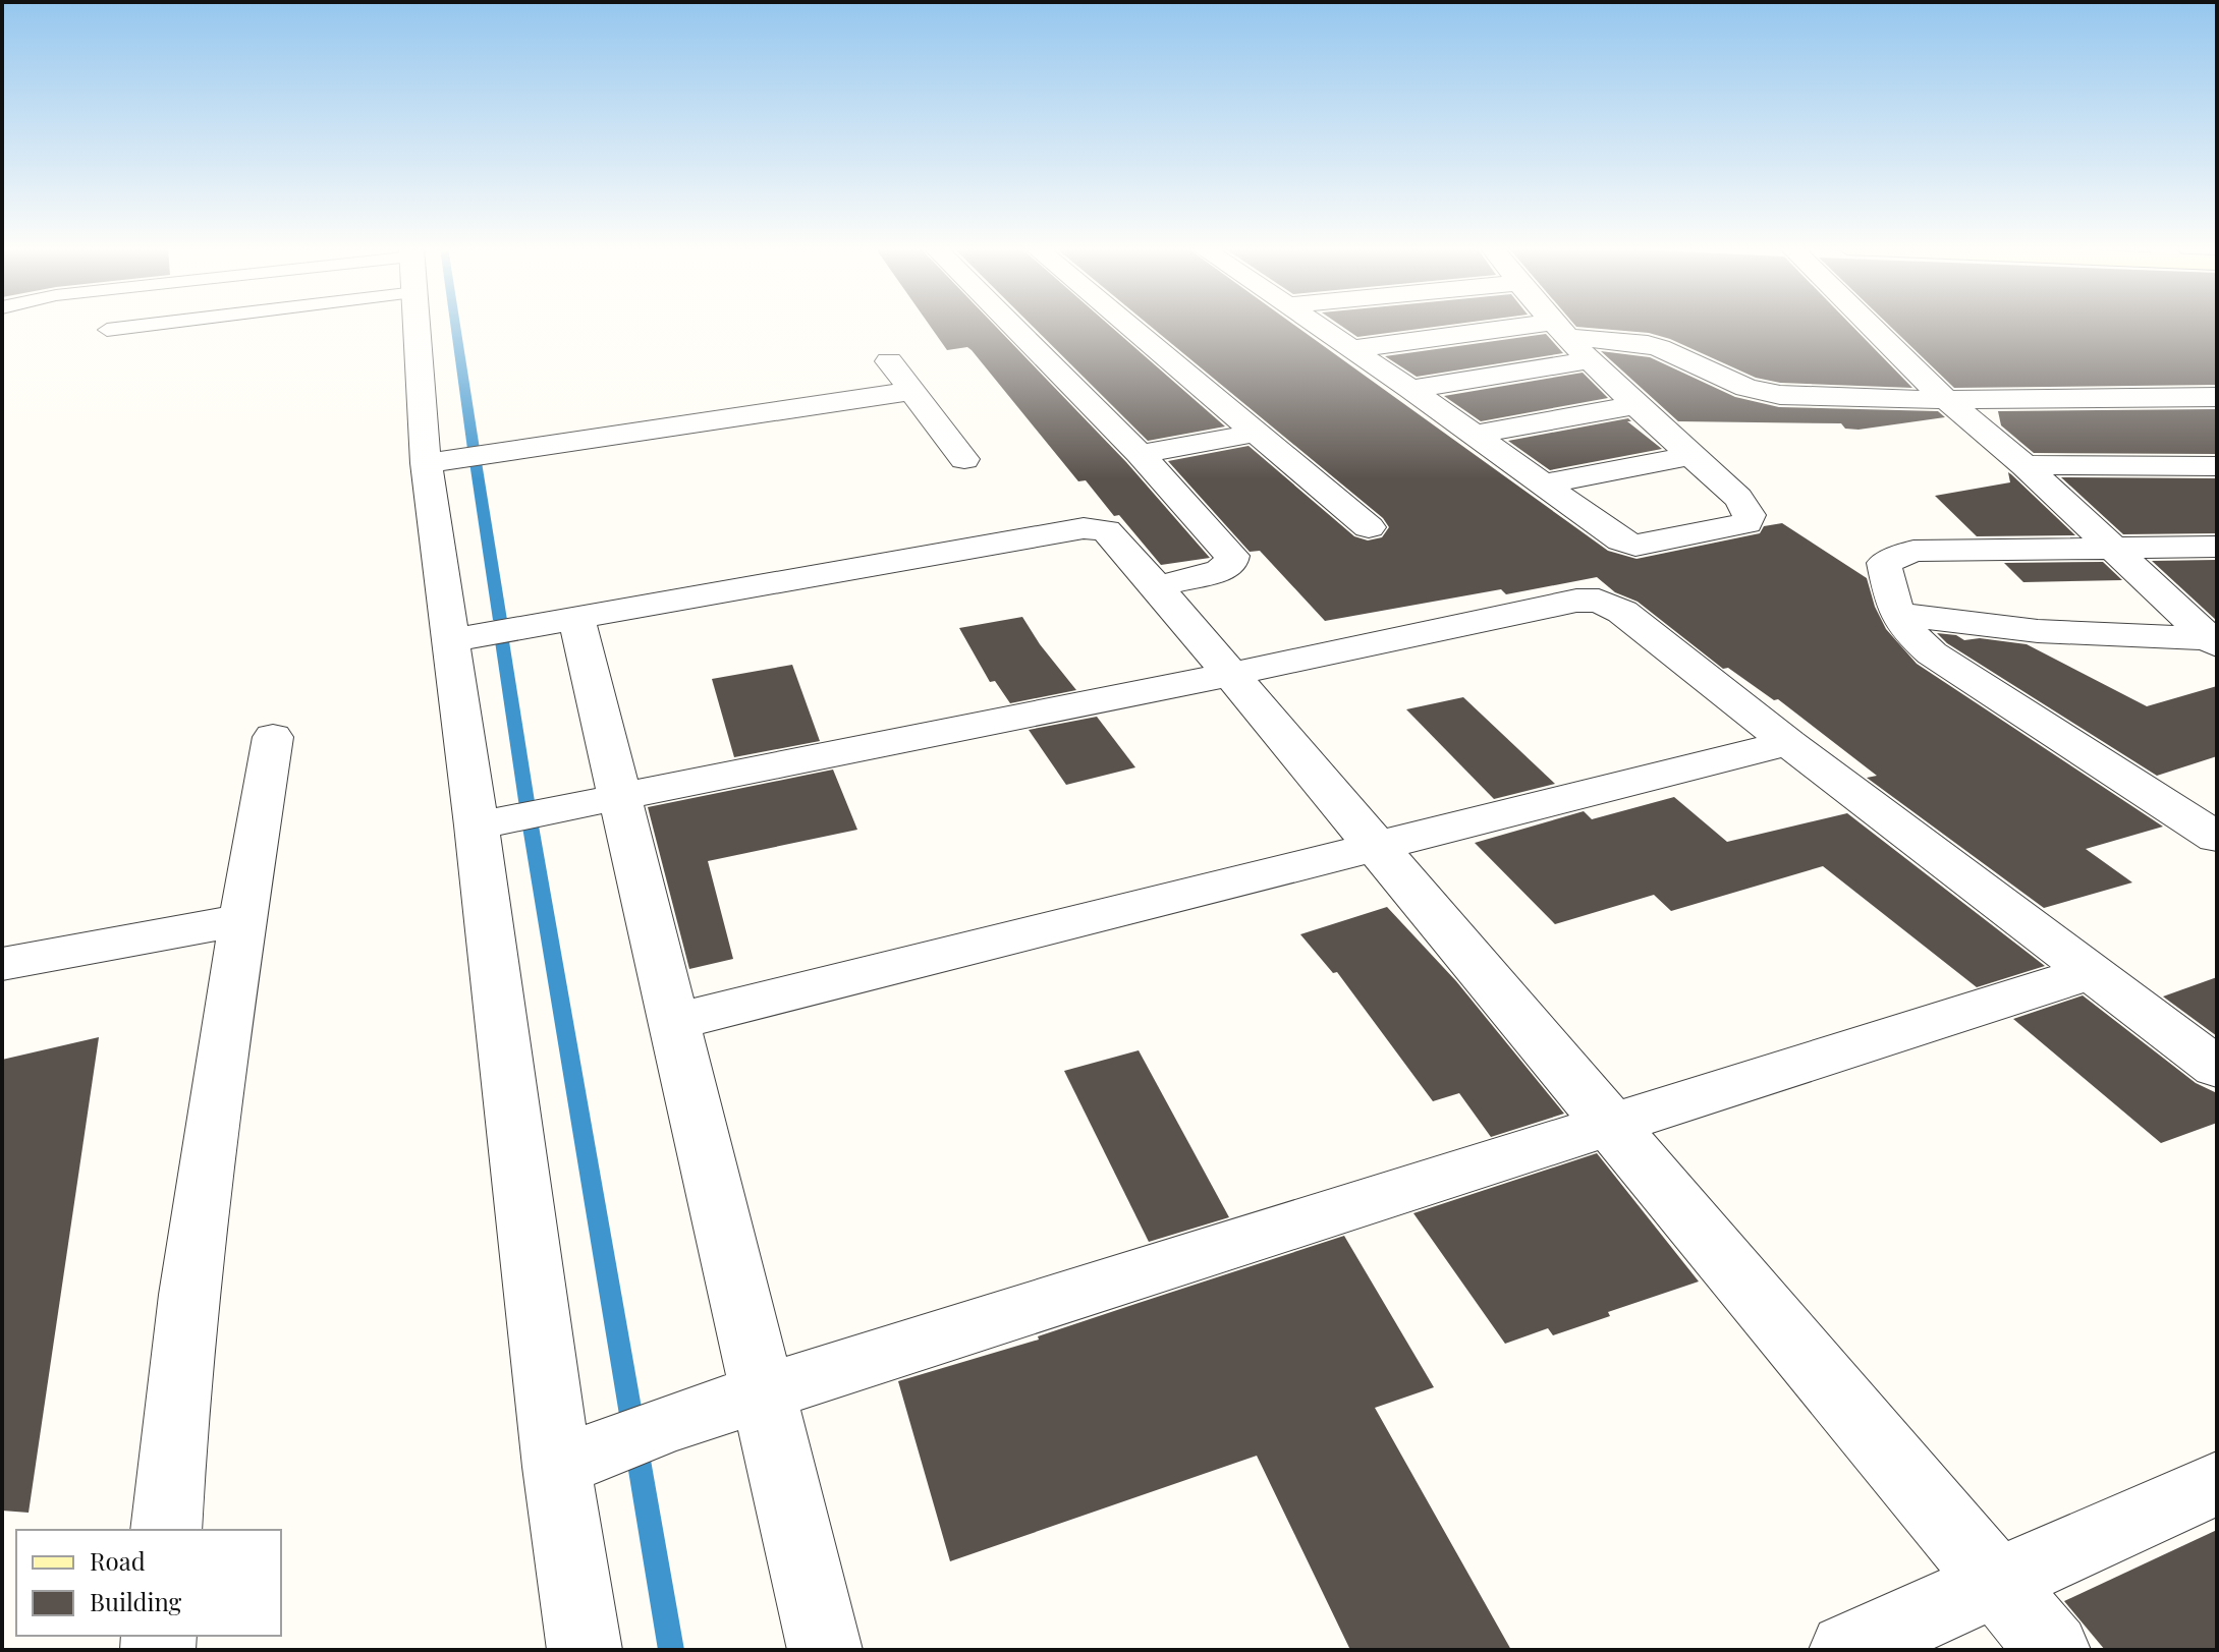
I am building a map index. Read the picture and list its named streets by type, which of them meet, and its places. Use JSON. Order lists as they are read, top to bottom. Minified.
{"legend":["Road","Building"]}
